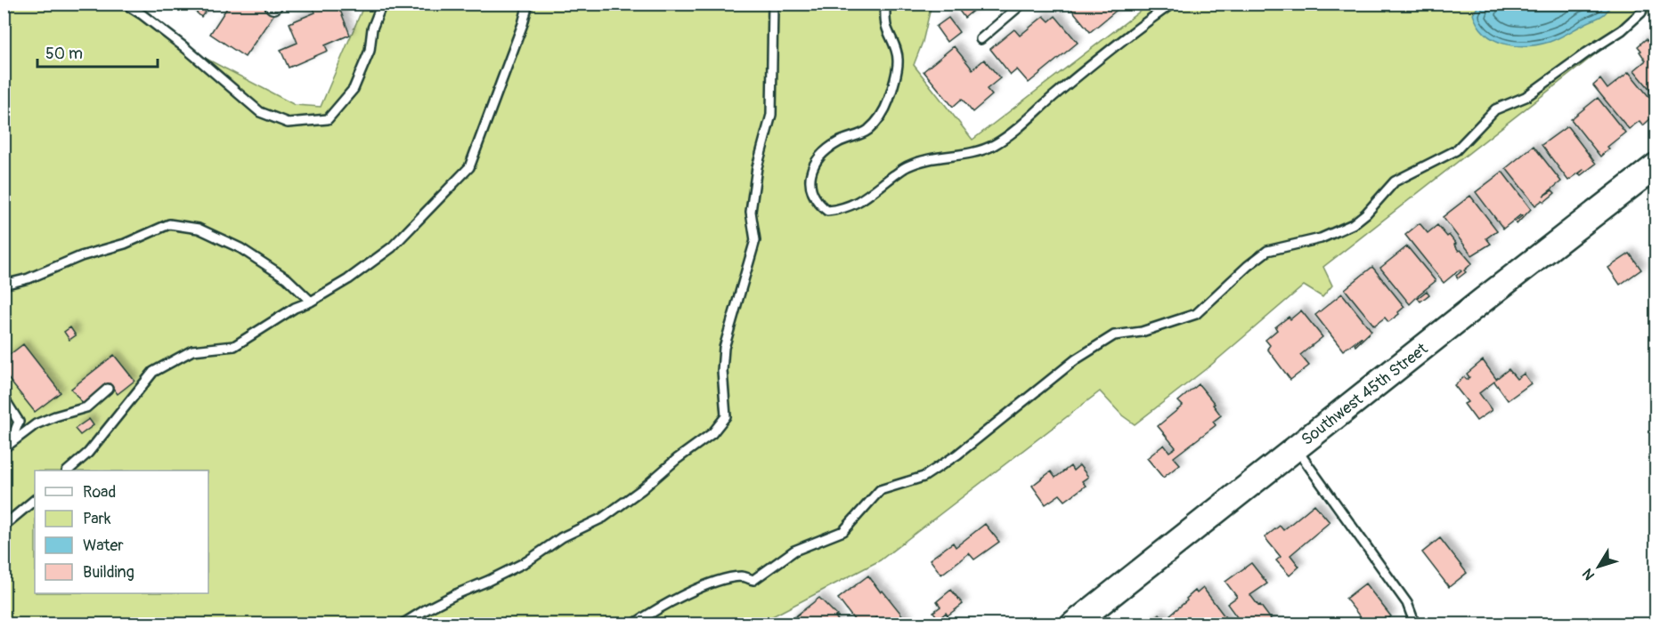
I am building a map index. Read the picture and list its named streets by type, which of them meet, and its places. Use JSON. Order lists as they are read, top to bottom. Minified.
{"streets":{"street":["Southwest 45th Street"]},"legend":["Road","Park","Water","Building"],"scale_bar":"50 m","north":"bottom left"}
